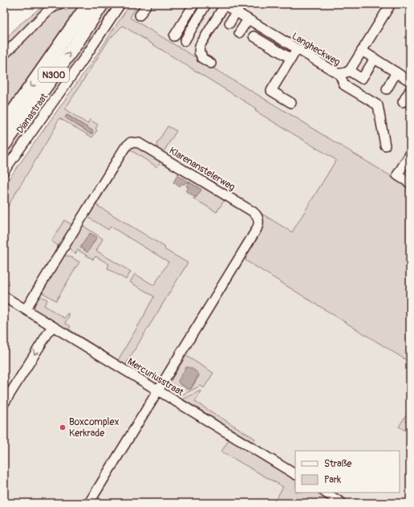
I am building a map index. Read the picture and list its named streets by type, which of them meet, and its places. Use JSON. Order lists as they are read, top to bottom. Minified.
{"streets":{"highway":["N300"],"street":["Langheckweg","Dianastraat","Klarenanstelerweg","Mercuriusstraat"]},"crossings":[["Klarenanstelerweg","Mercuriusstraat"]],"places":["Boxcomplex Kerkrade"],"legend":["Straße","Park"]}
